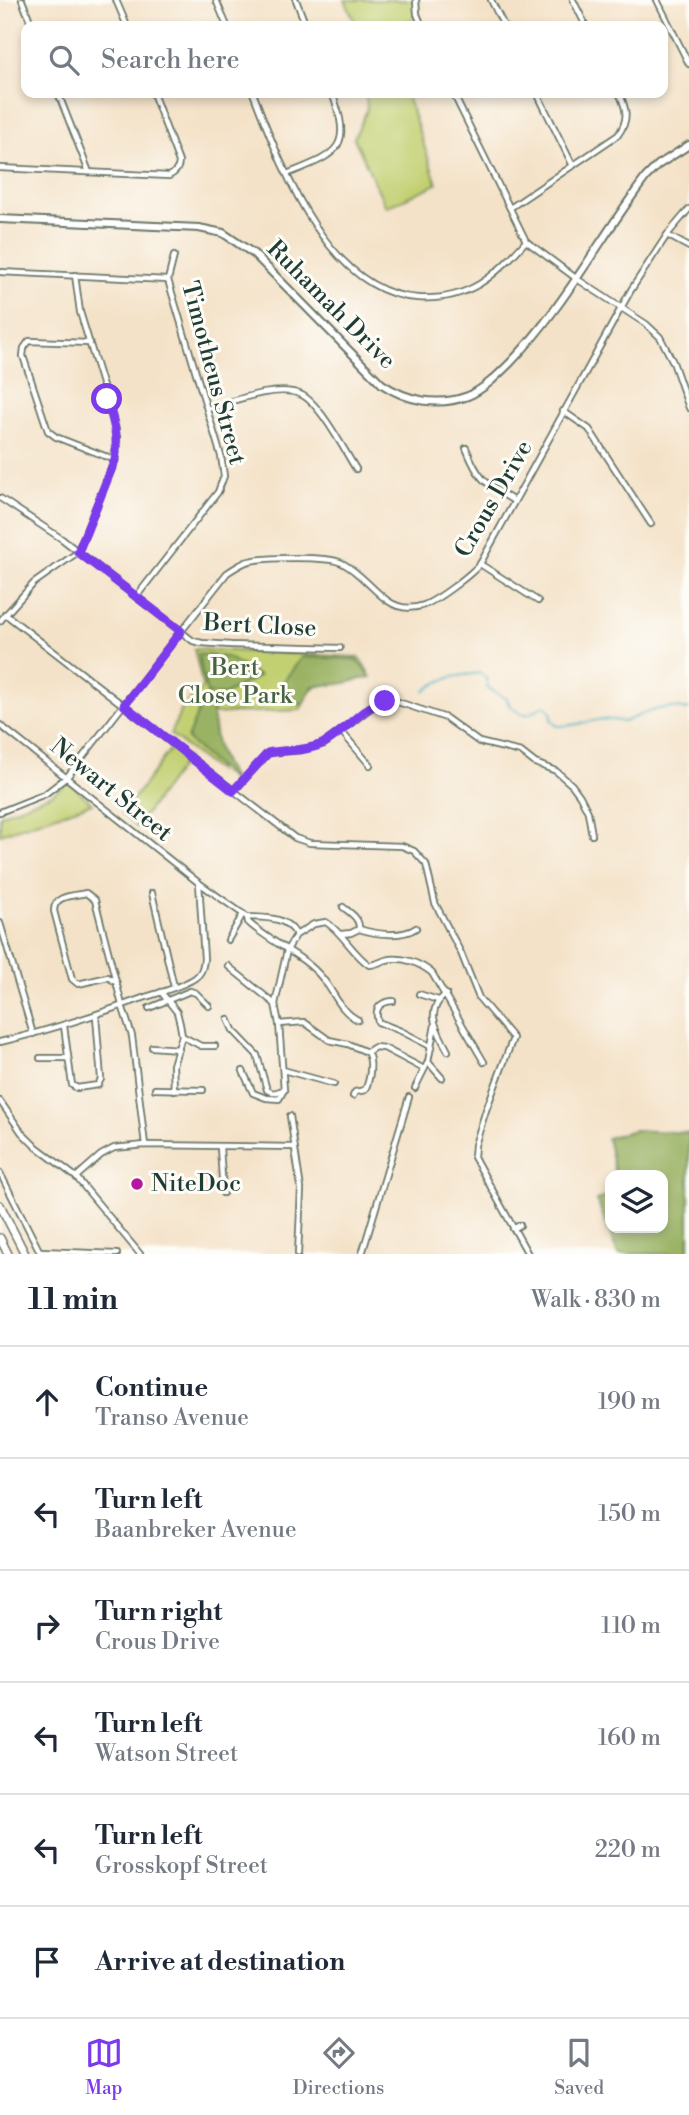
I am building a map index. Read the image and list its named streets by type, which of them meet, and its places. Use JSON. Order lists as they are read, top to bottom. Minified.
{"streets":{"street":["Ruhamah Drive","Timotheus Street","Crous Drive","Bert Close","Newart Street"]},"crossings":[["Timotheus Street","Bert Close"],["Crous Drive","Bert Close"],["Crous Drive","Newart Street"]],"parks":["Bert Close Park"],"places":["NiteDoc"],"page":{"search":"Search here","heading":["11 min","Walk · 830 m"],"list":[["Continue","Transo Avenue","190 m"],["Turn left","Baanbreker Avenue","150 m"],["Turn right","Crous Drive","110 m"],["Turn left","Watson Street","160 m"],["Turn left","Grosskopf Street","220 m"],"Arrive at destination"],"nav":["Map","Directions","Saved"]}}
